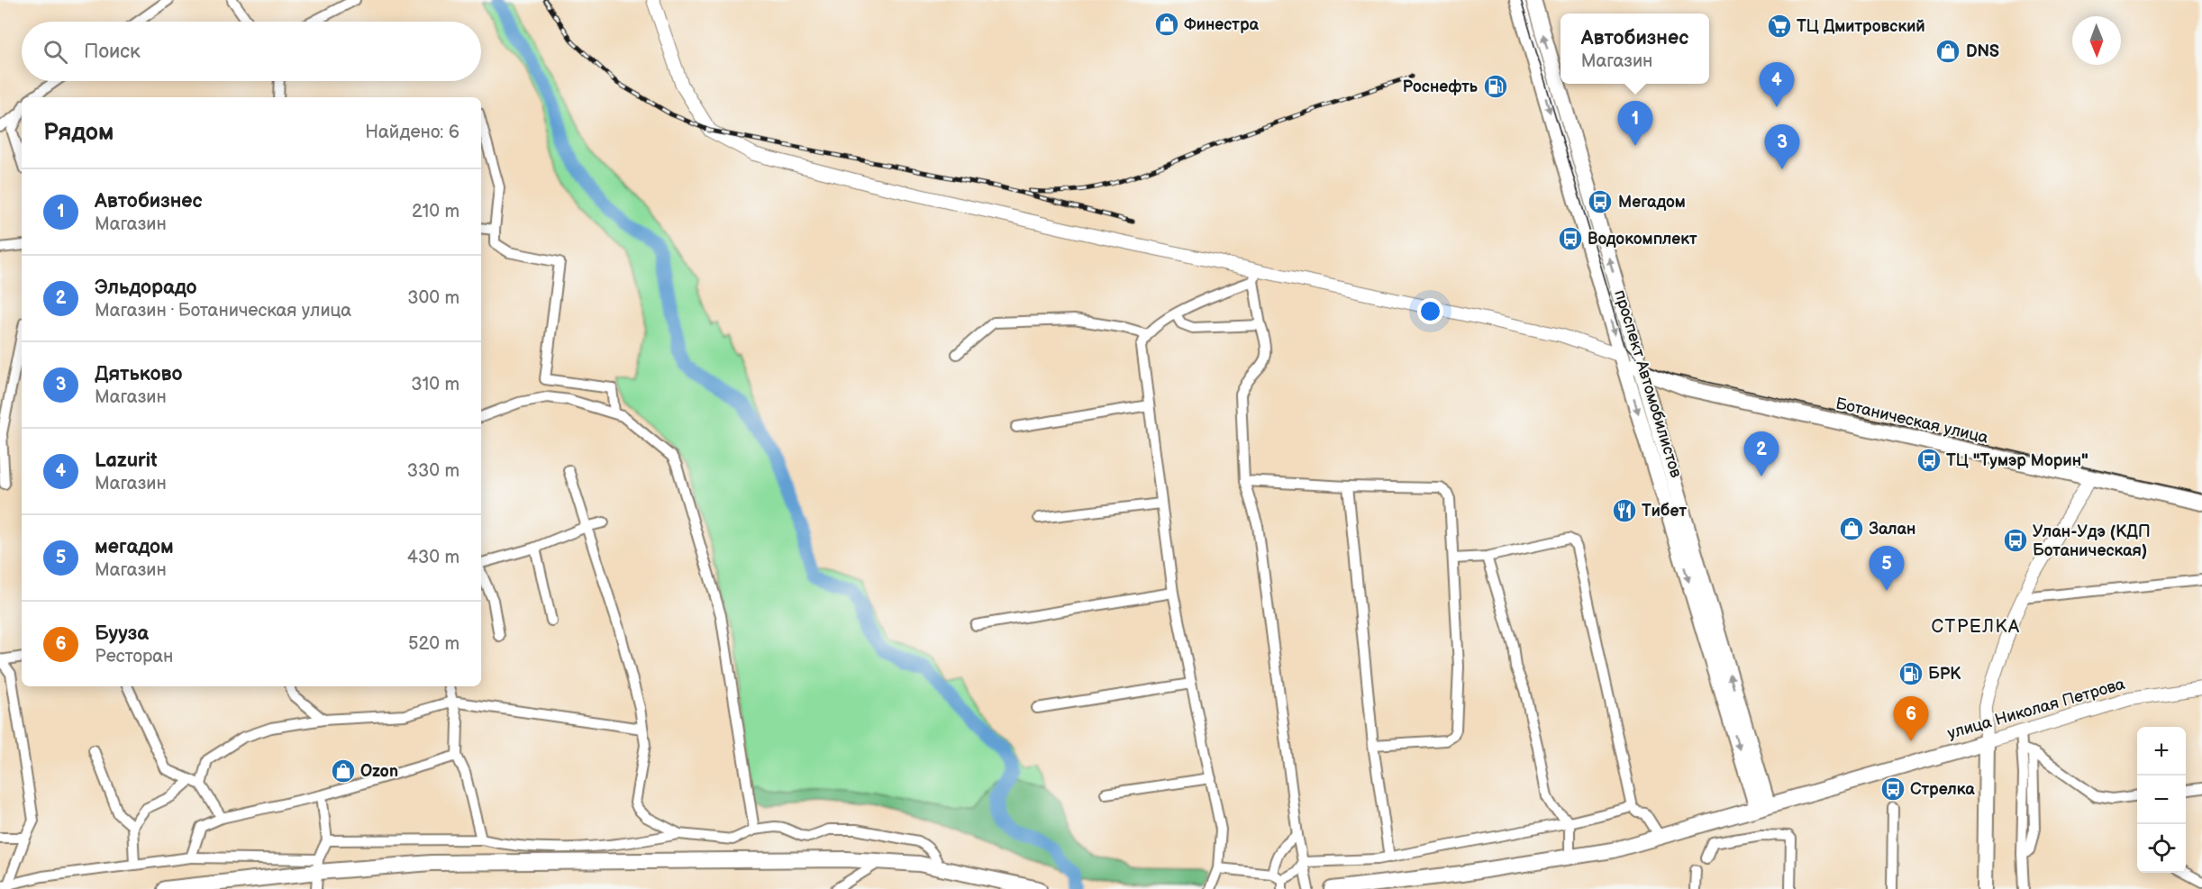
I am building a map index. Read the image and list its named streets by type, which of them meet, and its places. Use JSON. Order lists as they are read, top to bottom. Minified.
{"streets":{"main road":["проспект Автомобилистов","Ботаническая улица","улица Николая Петрова"]},"crossings":[["проспект Автомобилистов","Ботаническая улица"],["проспект Автомобилистов","улица Николая Петрова"]],"districts":["СТРЕЛКА"],"places":{"shop":["Финестра","DNS","Залан","Ozon"],"supermarket":["ТЦ Дмитровский"],"fuel station":["Роснефть","БРК"],"bus stop":["Мегадом","Водокомплект","ТЦ \"Тумэр Морин\"","Улан-Удэ (КДП Ботаническая)","Стрелка"],"restaurant":["Тибет"]},"north":"bottom","page":{"popup":["Автобизнес","Магазин"],"search":"Поиск","pins":["4","1","3","2","5","6"],"heading":["Рядом","Найдено: 6"],"list":[{"mark":"1","name":"Автобизнес","note":"Магазин","value":"210 m"},{"mark":"2","name":"Эльдорадо","note":"Магазин · Ботаническая улица","value":"300 m"},{"mark":"3","name":"Дятьково","note":"Магазин","value":"310 m"},{"mark":"4","name":"Lazurit","note":"Магазин","value":"330 m"},{"mark":"5","name":"мегадом","note":"Магазин","value":"430 m"},{"mark":"6","name":"Бууза","note":"Ресторан","value":"520 m"}],"map_buttons":["+","−"]}}
